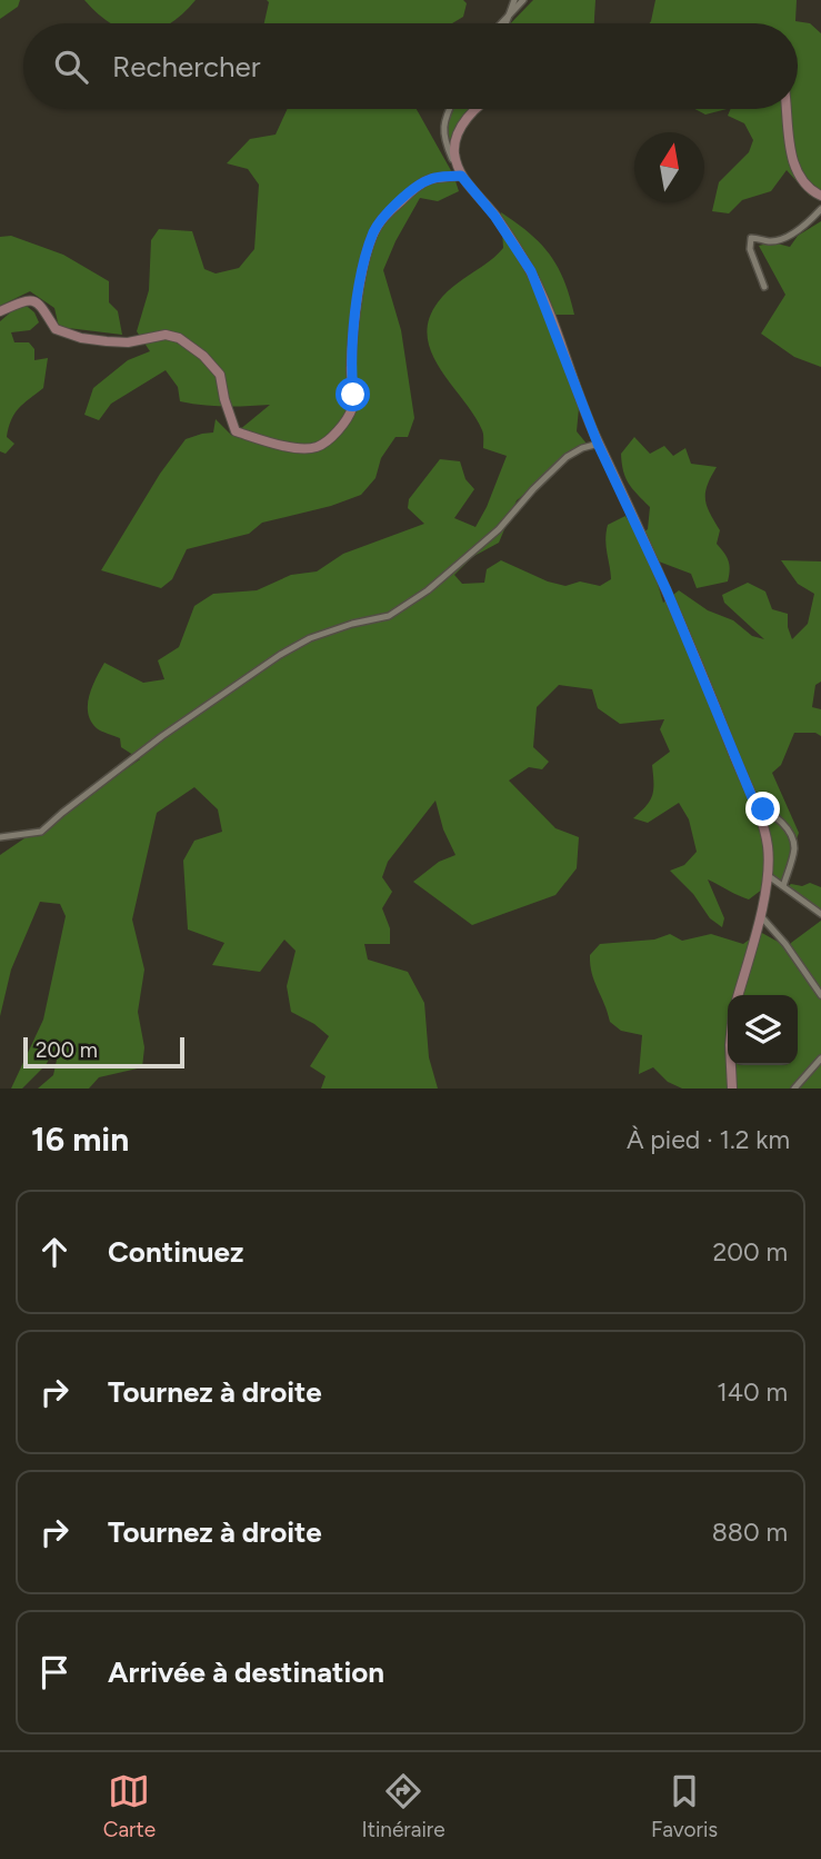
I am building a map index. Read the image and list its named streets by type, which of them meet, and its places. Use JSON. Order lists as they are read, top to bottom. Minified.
{"scale_bar":"200 m","north":"top","page":{"search":"Rechercher","scale":"200 m","heading":["16 min","À pied · 1.2 km"],"list":[["Continuez","200 m"],["Tournez à droite","140 m"],["Tournez à droite","880 m"],"Arrivée à destination"],"nav":["Carte","Itinéraire","Favoris"]}}
